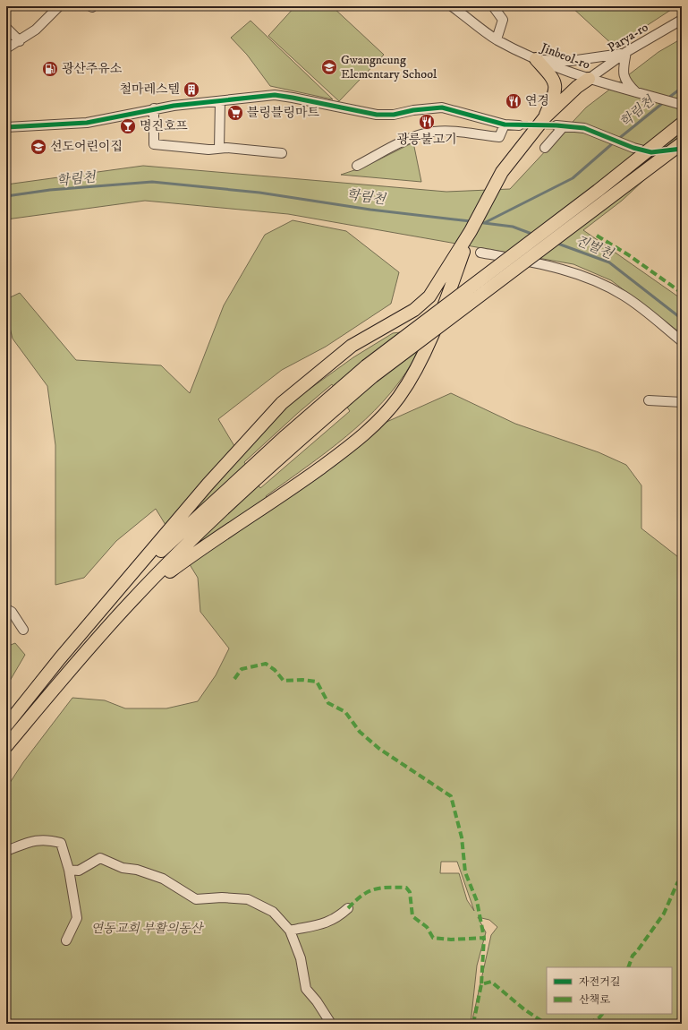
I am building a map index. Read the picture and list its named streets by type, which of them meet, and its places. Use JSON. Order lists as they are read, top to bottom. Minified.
{"streets":{"street":["Parya-ro","Jinbeol-ro"]},"crossings":[["Parya-ro","Jinbeol-ro"]],"water":["학림천","진벌천"],"parks":["연동교회 부활의동산"],"places":{"school or university":["Gwangneung Elementary School","선도어린이집"],"fuel station":["광산주유소"],"building":["철마레스텔"],"restaurant":["연경","광릉불고기"],"supermarket":["블링블링마트"],"bar":["명진호프"]},"legend":["자전거길","산책로"]}
